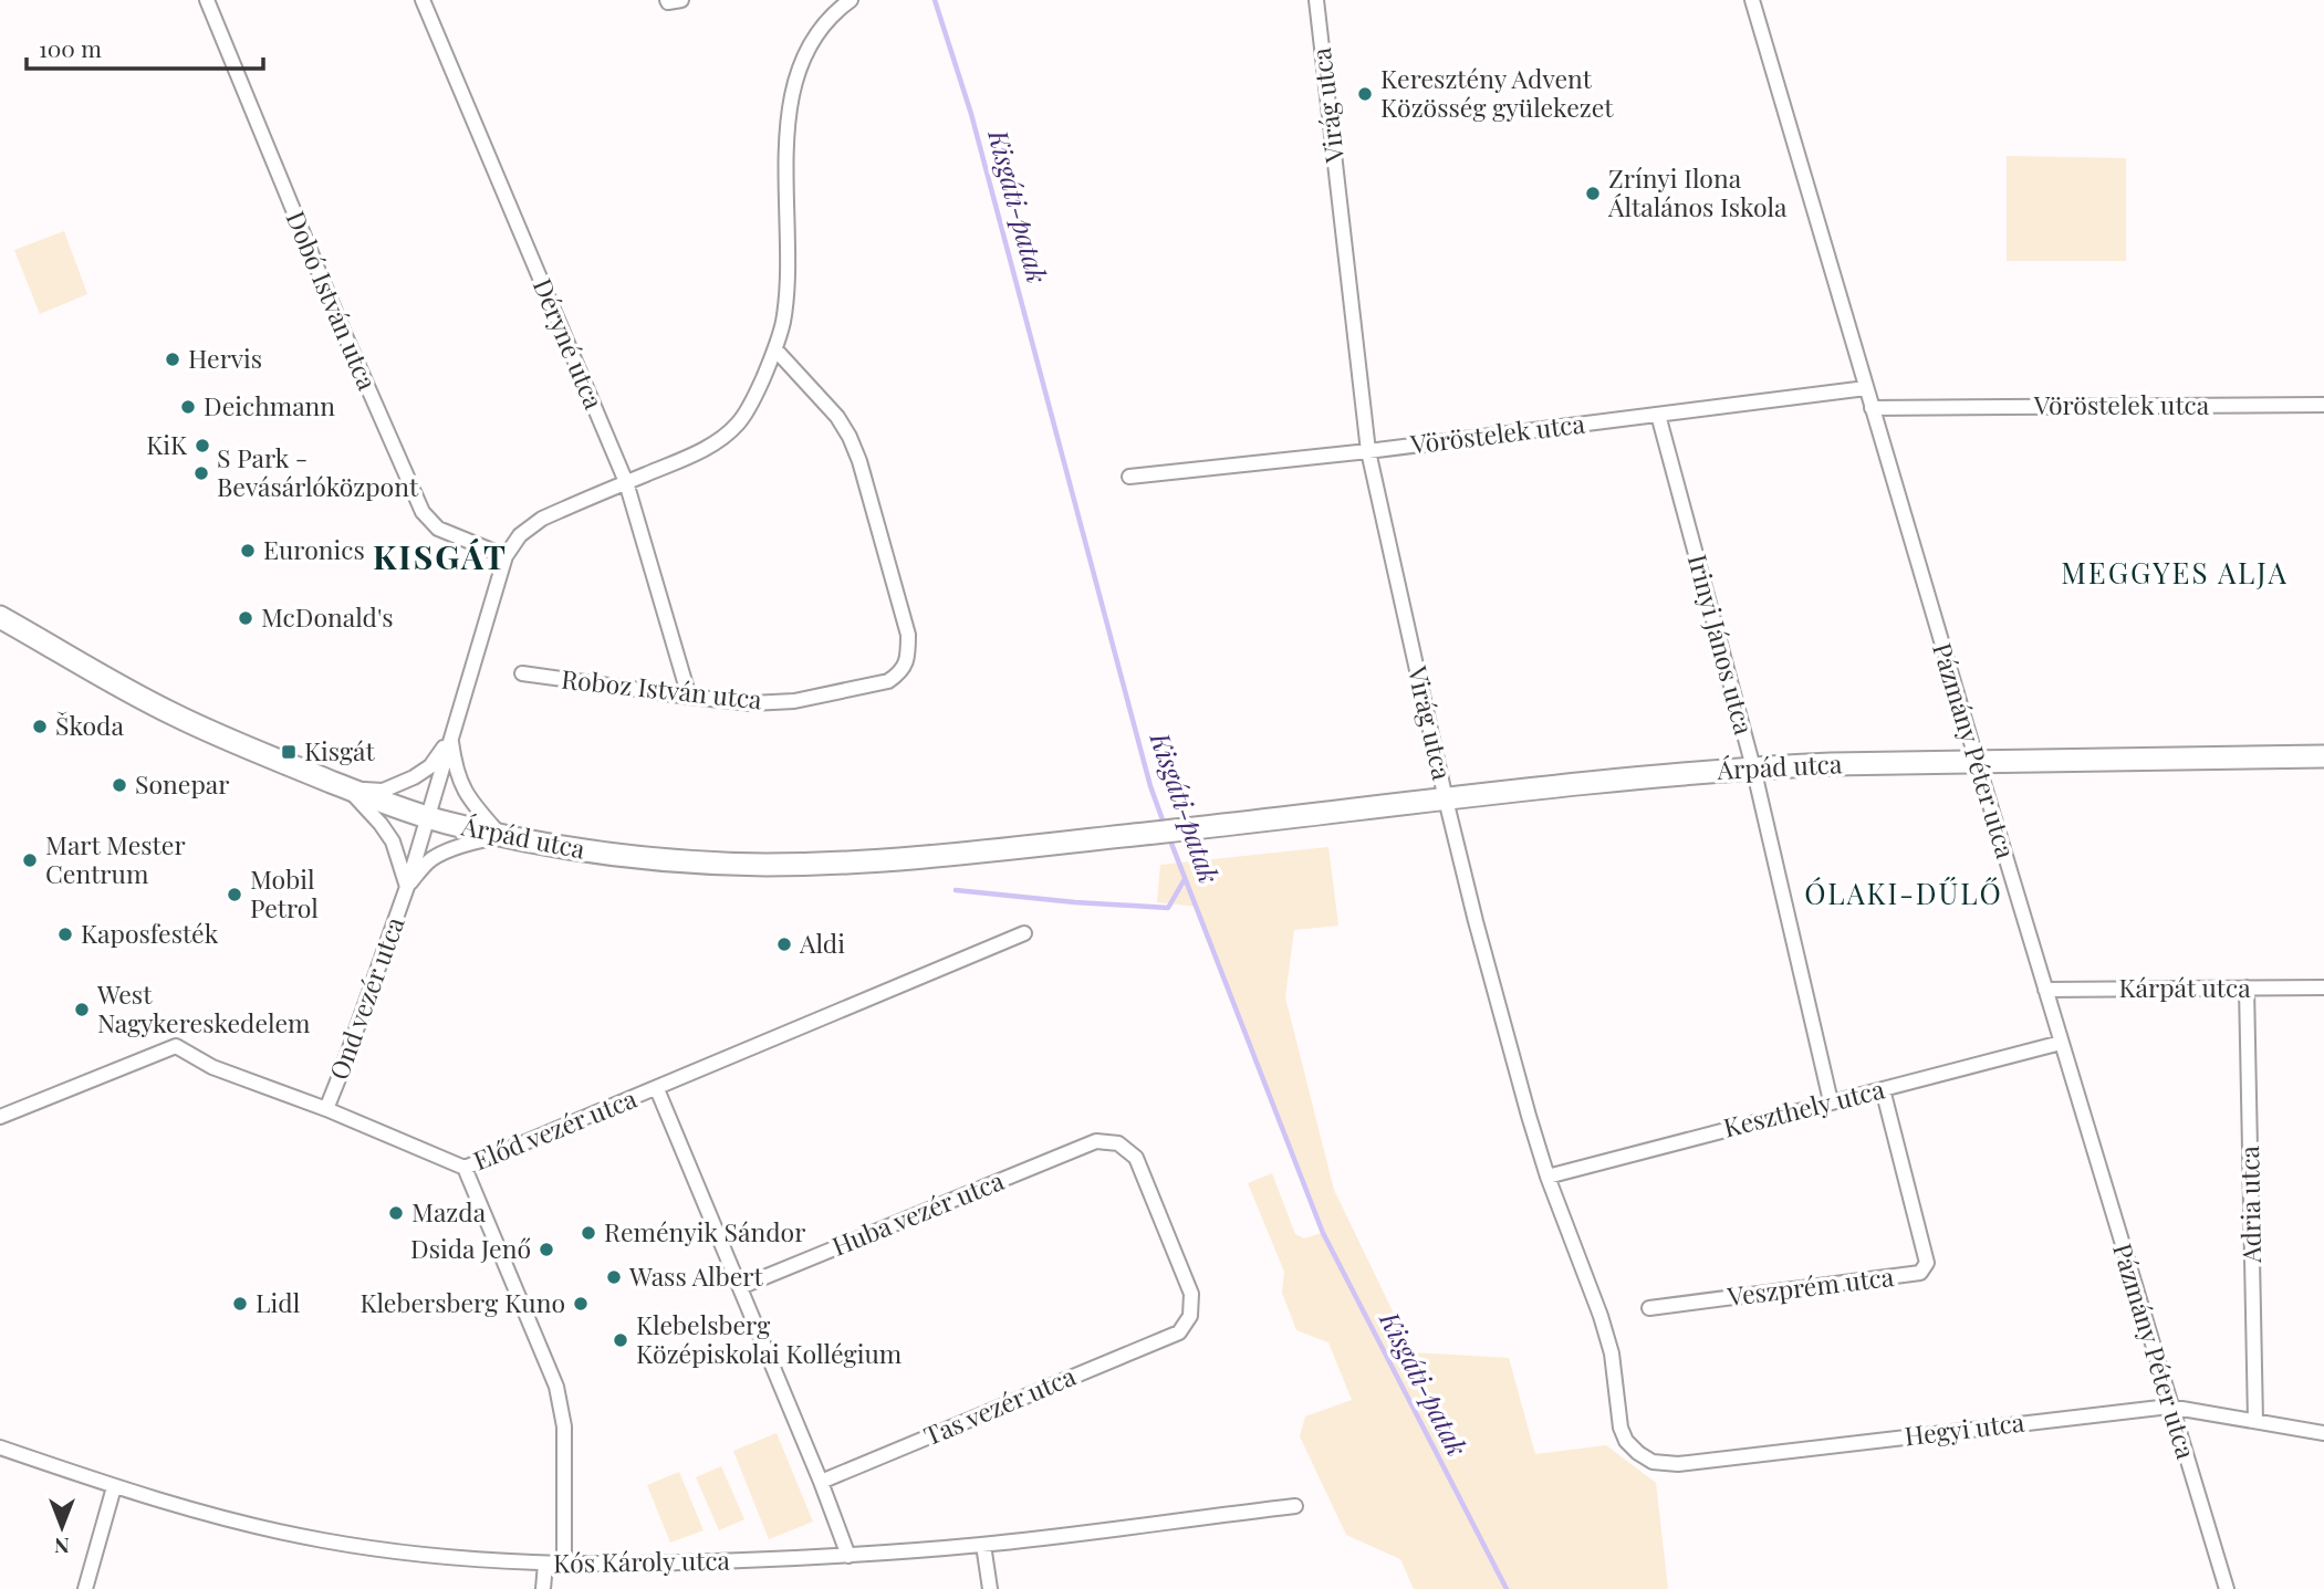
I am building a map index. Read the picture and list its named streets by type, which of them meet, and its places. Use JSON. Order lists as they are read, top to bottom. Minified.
{"streets":{"main road":["Árpád utca"],"street":["Virág utca","Dobó István utca","Déryné utca","Vöröstelek utca","Irinyi János utca","Roboz István utca","Pázmány Péter utca","Kárpát utca","Ond vezér utca","Keszthely utca","Előd vezér utca","Adria utca","Huba vezér utca","Veszprém utca","Tas vezér utca","Hegyi utca","Kós Károly utca"]},"crossings":[["Virág utca","Vöröstelek utca"],["Virág utca","Árpád utca"],["Virág utca","Keszthely utca"],["Virág utca","Hegyi utca"],["Dobó István utca","Ond vezér utca"],["Déryné utca","Roboz István utca"],["Vöröstelek utca","Irinyi János utca"],["Vöröstelek utca","Pázmány Péter utca"],["Irinyi János utca","Árpád utca"],["Irinyi János utca","Keszthely utca"],["Pázmány Péter utca","Árpád utca"],["Pázmány Péter utca","Kárpát utca"],["Pázmány Péter utca","Keszthely utca"],["Pázmány Péter utca","Hegyi utca"],["Árpád utca","Ond vezér utca"],["Kárpát utca","Adria utca"],["Ond vezér utca","Előd vezér utca"],["Keszthely utca","Veszprém utca"],["Adria utca","Hegyi utca"],["Huba vezér utca","Tas vezér utca"]],"districts":["KISGÁT","MEGGYES ALJA","ÓLAKI-DŰLŐ"],"water":["Kisgáti-patak"],"places":{"other":["Keresztény Advent Közösség gyülekezet","Zrínyi Ilona Általános Iskola","Hervis","Deichmann","KiK","S Park - Bevásárlóközpont","Euronics","McDonald's","Škoda","Sonepar","Mart Mester Centrum","Mobil Petrol","Kaposfesték","Aldi","West Nagykereskedelem","Mazda","Reményik Sándor","Dsida Jenő","Wass Albert","Lidl","Klebersberg Kuno","Klebelsberg Középiskolai Kollégium"],"transit":["Kisgát"]},"scale_bar":"100 m","north":"bottom"}
